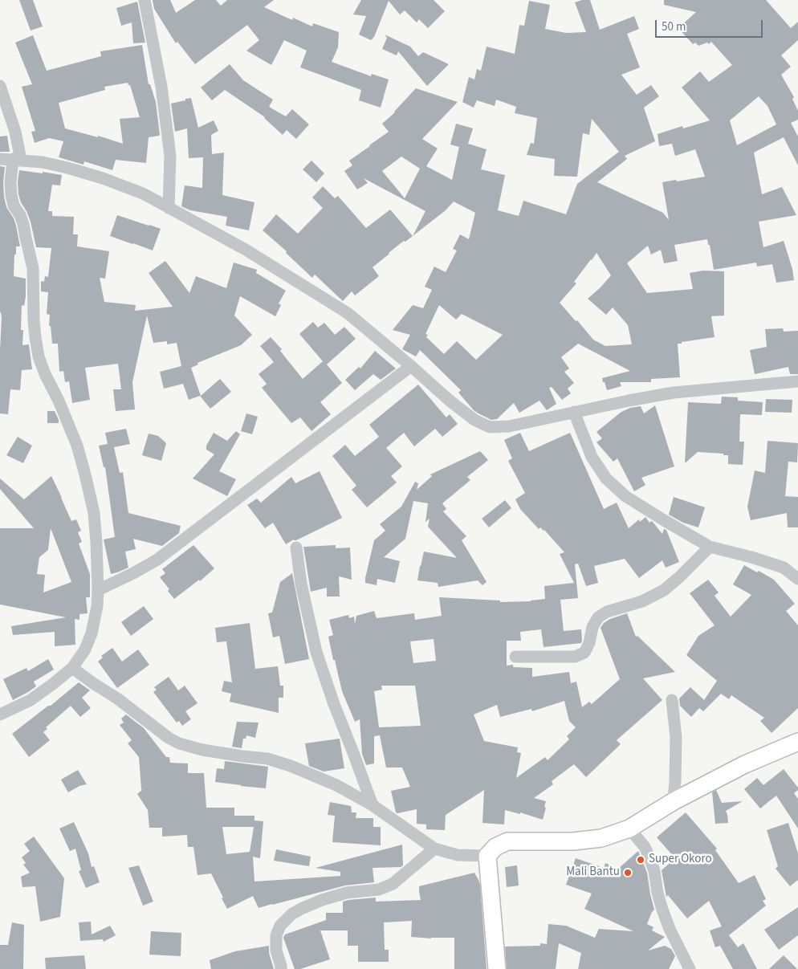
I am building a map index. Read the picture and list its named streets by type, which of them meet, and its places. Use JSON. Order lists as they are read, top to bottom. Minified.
{"places":["Super Okoro","Mali Bantu"],"scale_bar":"50 m"}
